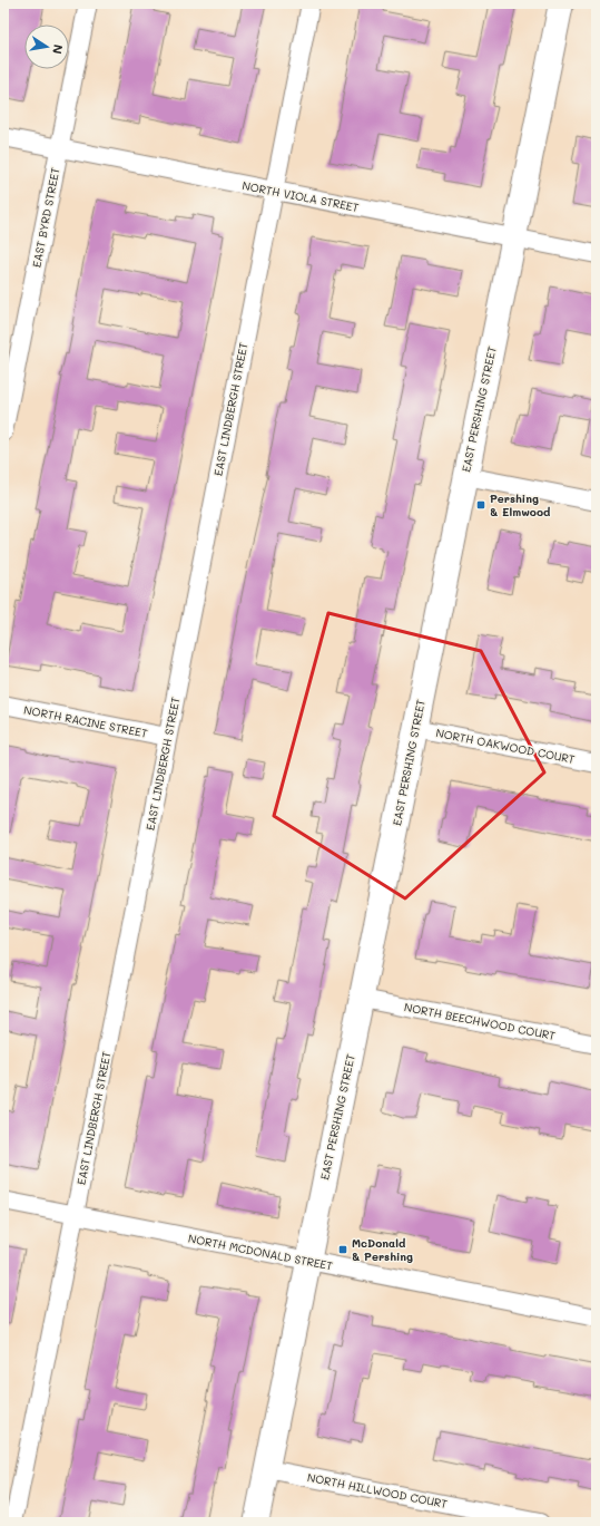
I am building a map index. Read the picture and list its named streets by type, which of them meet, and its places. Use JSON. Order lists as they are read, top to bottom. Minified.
{"streets":{"street":["NORTH VIOLA STREET","EAST BYRD STREET","EAST LINDBERGH STREET","EAST PERSHING STREET","NORTH RACINE STREET","NORTH OAKWOOD COURT","NORTH BEECHWOOD COURT","NORTH MCDONALD STREET","NORTH HILLWOOD COURT"]},"crossings":[["NORTH VIOLA STREET","EAST BYRD STREET"],["NORTH VIOLA STREET","EAST LINDBERGH STREET"],["NORTH VIOLA STREET","EAST PERSHING STREET"],["EAST LINDBERGH STREET","NORTH RACINE STREET"],["EAST LINDBERGH STREET","NORTH MCDONALD STREET"],["EAST PERSHING STREET","NORTH OAKWOOD COURT"],["EAST PERSHING STREET","NORTH BEECHWOOD COURT"],["EAST PERSHING STREET","NORTH MCDONALD STREET"],["EAST PERSHING STREET","NORTH HILLWOOD COURT"]],"places":{"transit":["Pershing & Elmwood","McDonald & Pershing"]},"north":"right"}
